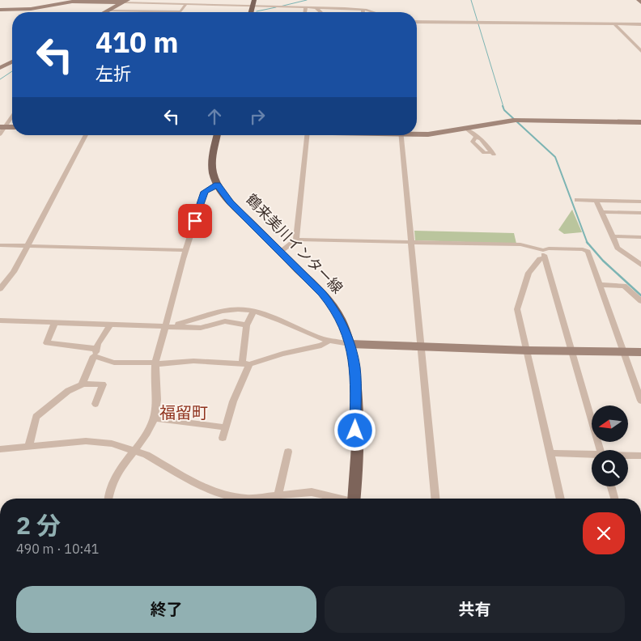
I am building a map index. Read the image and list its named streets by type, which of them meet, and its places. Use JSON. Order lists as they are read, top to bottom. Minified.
{"streets":{"main road":["鶴来美川インター線"]},"districts":["福留町"],"north":"left","page":{"turn":["410 m","左折"],"heading":["2 分","490 m · 10:41"],"buttons":["終了","共有"]}}
